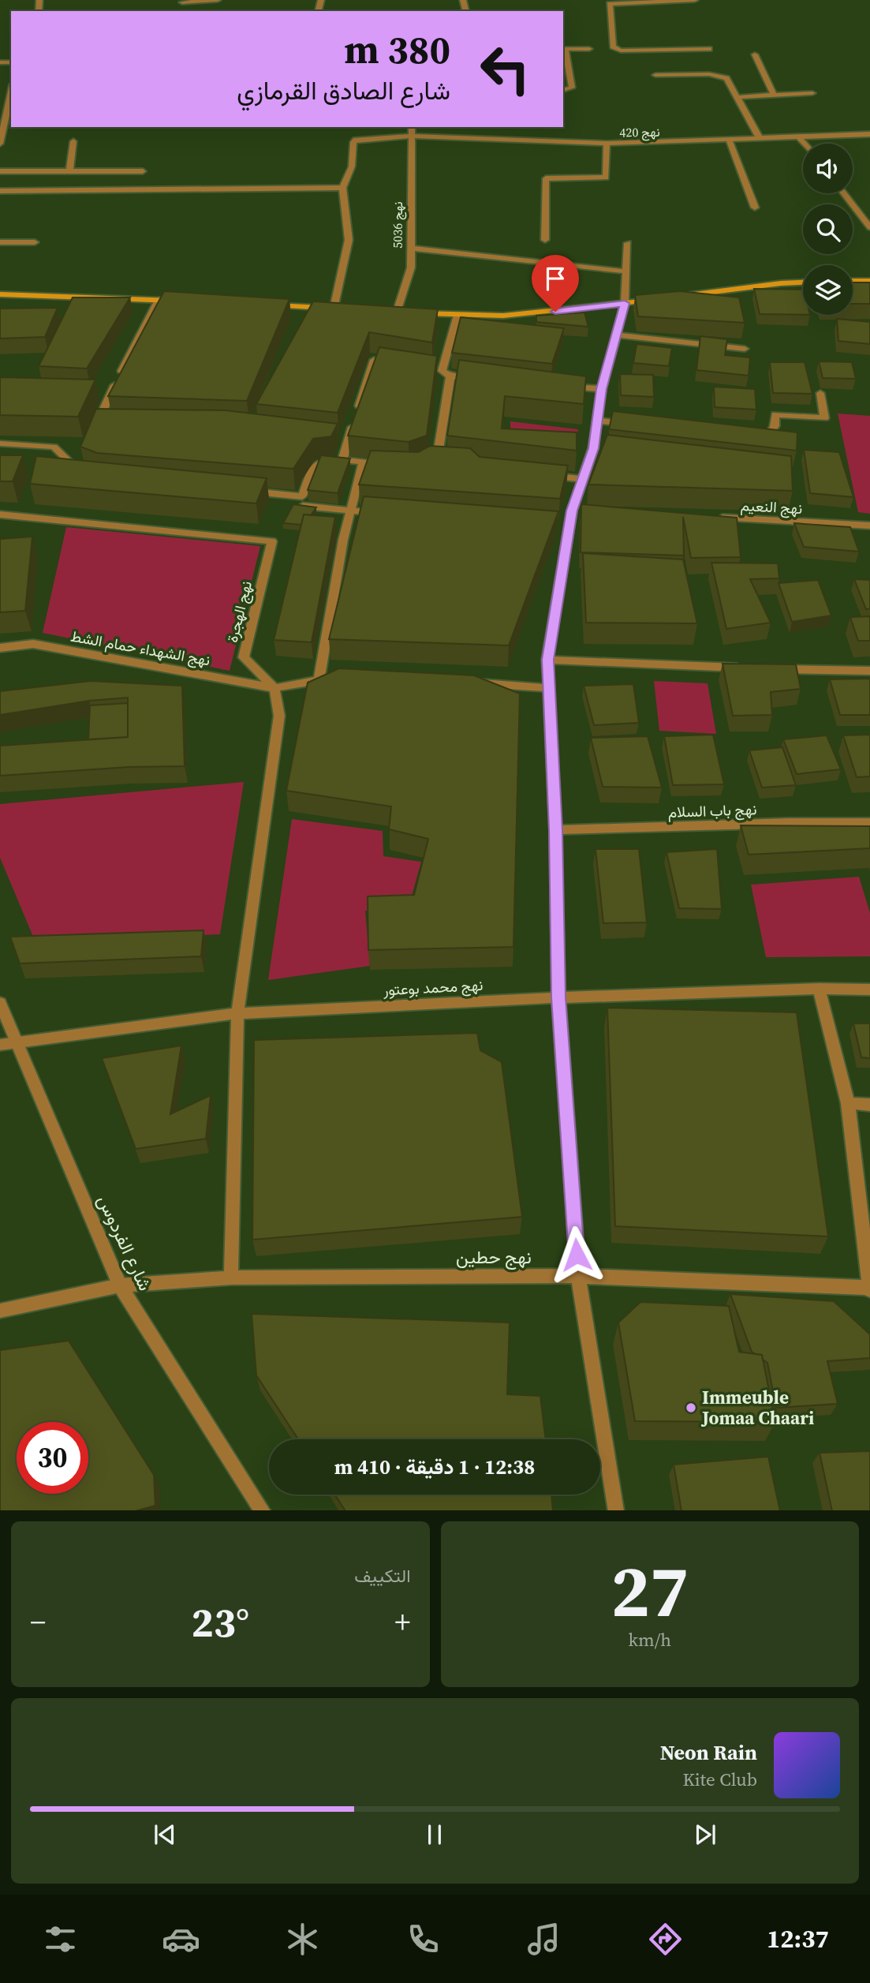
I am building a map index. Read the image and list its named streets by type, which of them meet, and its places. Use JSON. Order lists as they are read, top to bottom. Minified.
{"streets":{"street":["نهج 420","نهج 5036","نهج النعيم","نهج الهجرة","نهج الشهداء حمام الشط","نهج باب السلام","نهج محمد بوعتور","شارع الفردوس","نهج حطين"]},"crossings":[["نهج 420","نهج 5036"],["نهج الهجرة","نهج الشهداء حمام الشط"],["نهج محمد بوعتور","شارع الفردوس"],["شارع الفردوس","نهج حطين"]],"places":["Immeuble Jomaa Chaari"],"page":{"turn":["380 m","شارع الصادق القرمازي"],"limit":"30","trip":"12:38 · 1 دقيقة · 410 m","tile":[["27","km/h"],"التكييف"],"heat":["−","23°","+"],"song":["Neon Rain","Kite Club"],"tabs":"12:37"}}
